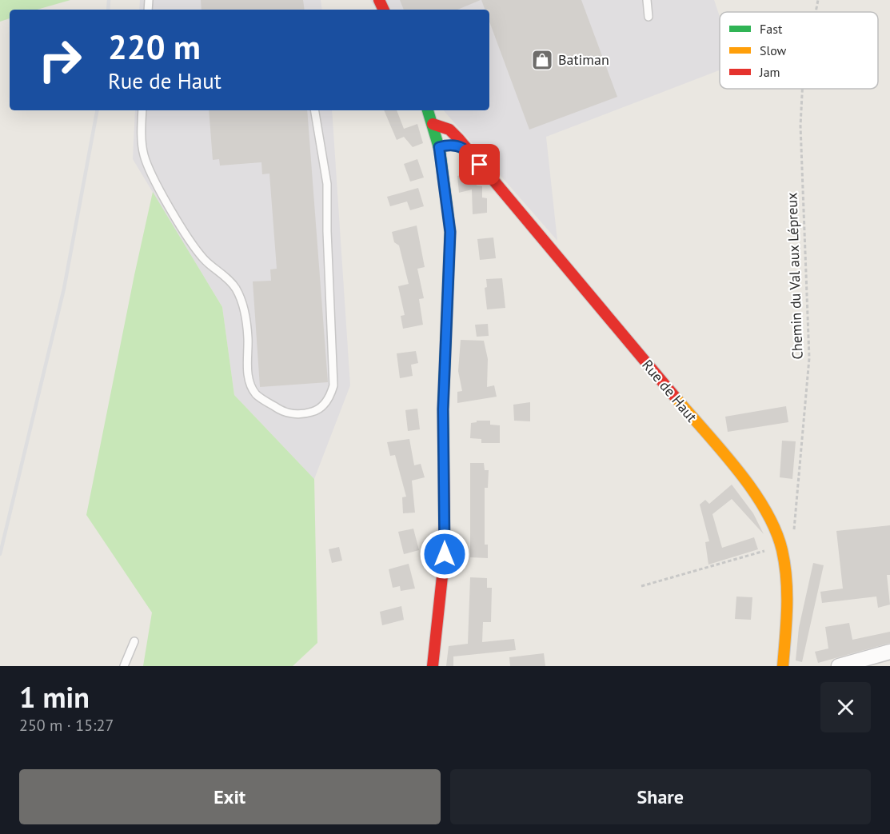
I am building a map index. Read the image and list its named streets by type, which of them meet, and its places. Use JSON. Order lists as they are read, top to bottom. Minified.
{"streets":{"street":["Rue de Haut"],"path":["Chemin du Val aux Lépreux"]},"places":{"shop":["Batiman"]},"legend":["Fast","Slow","Jam"],"page":{"turn":["220 m","Rue de Haut"],"heading":["1 min","250 m · 15:27"],"buttons":["Exit","Share"]}}
